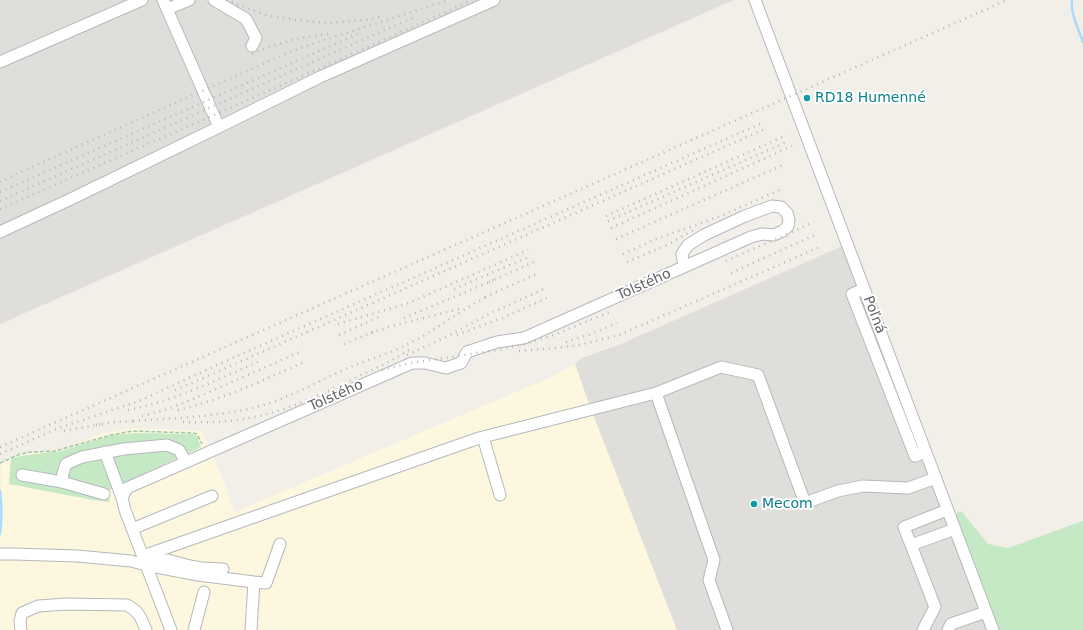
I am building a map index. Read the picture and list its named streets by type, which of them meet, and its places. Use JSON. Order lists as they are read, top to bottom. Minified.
{"streets":{"street":["Tolstého","Poľná"]},"places":["RD18 Humenné","Mecom"]}
